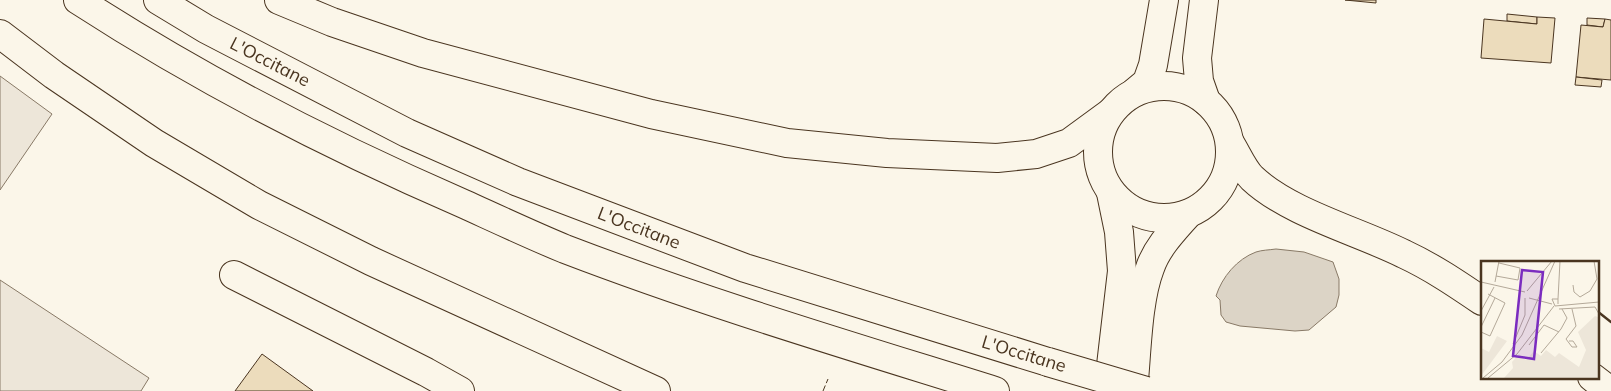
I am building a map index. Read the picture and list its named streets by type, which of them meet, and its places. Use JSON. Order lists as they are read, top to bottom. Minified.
{"streets":{"main road":["L'Occitane"]}}
